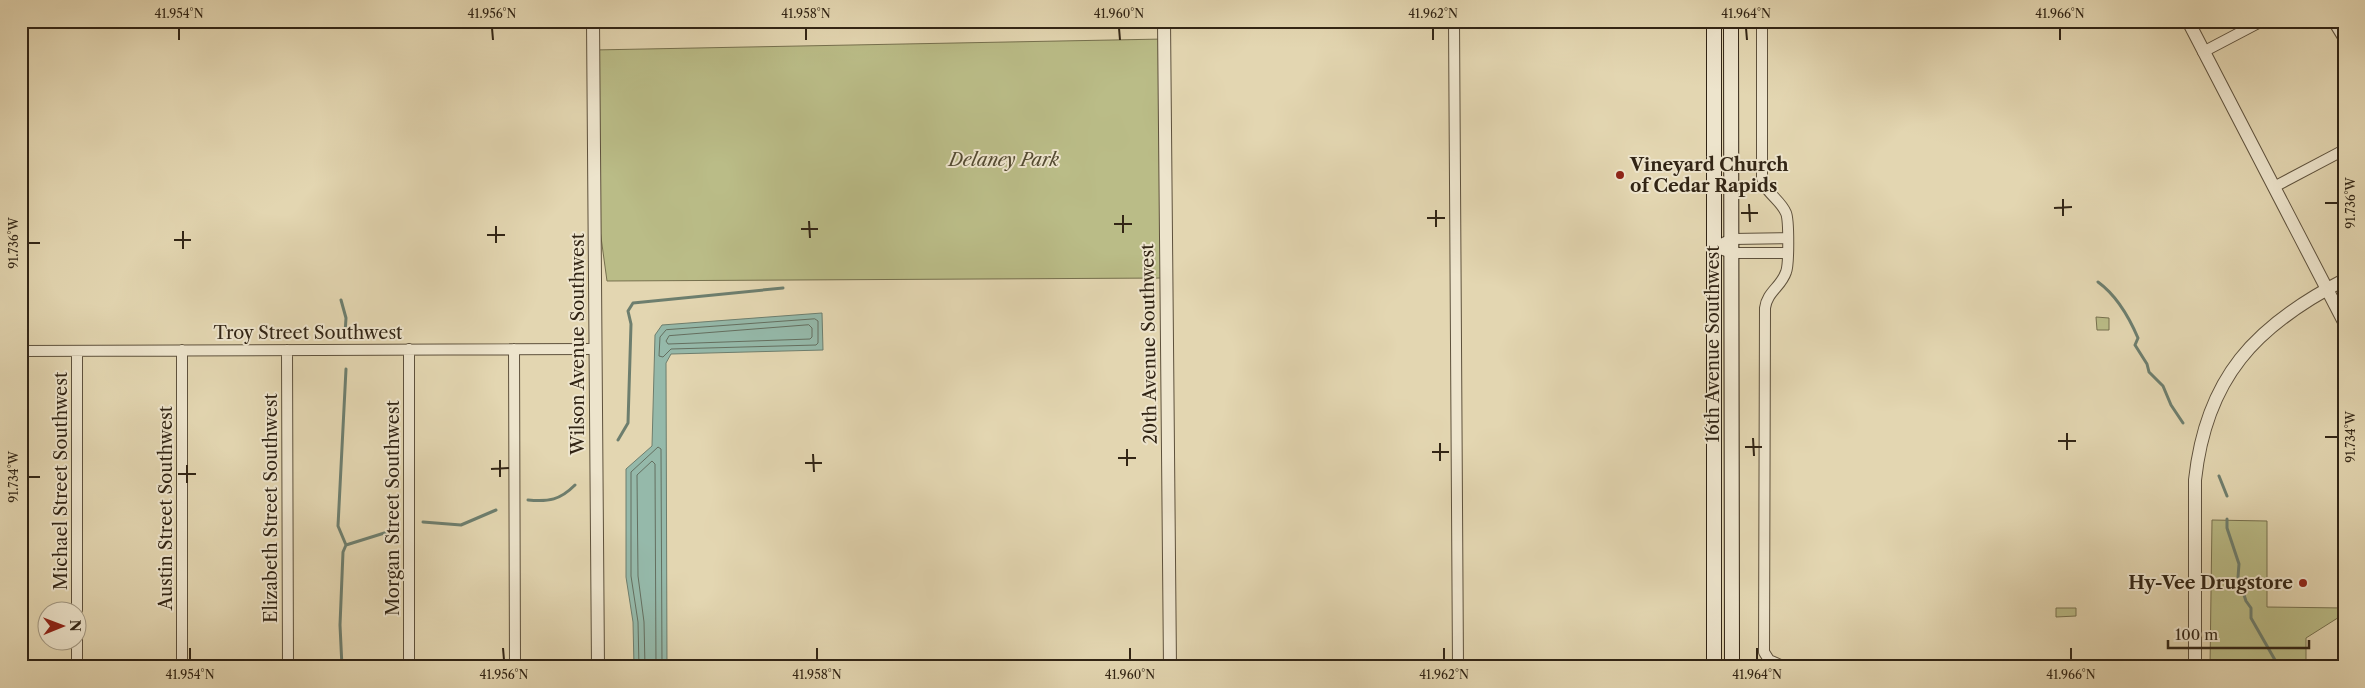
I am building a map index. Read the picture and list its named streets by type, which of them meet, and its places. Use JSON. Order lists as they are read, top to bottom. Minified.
{"streets":{"main road":["16th Avenue Southwest"],"street":["Troy Street Southwest","Wilson Avenue Southwest","20th Avenue Southwest","Michael Street Southwest","Austin Street Southwest","Elizabeth Street Southwest","Morgan Street Southwest"]},"crossings":[["Troy Street Southwest","Wilson Avenue Southwest"],["Troy Street Southwest","Michael Street Southwest"],["Troy Street Southwest","Austin Street Southwest"],["Troy Street Southwest","Elizabeth Street Southwest"],["Troy Street Southwest","Morgan Street Southwest"]],"parks":["Delaney Park"],"places":["Vineyard Church of Cedar Rapids","Hy-Vee Drugstore"],"scale_bar":"100 m","north":"right","coordinates":["41.954°N","41.956°N","41.958°N","41.960°N","41.962°N","41.964°N","41.966°N","91.736°W","91.734°W"]}
